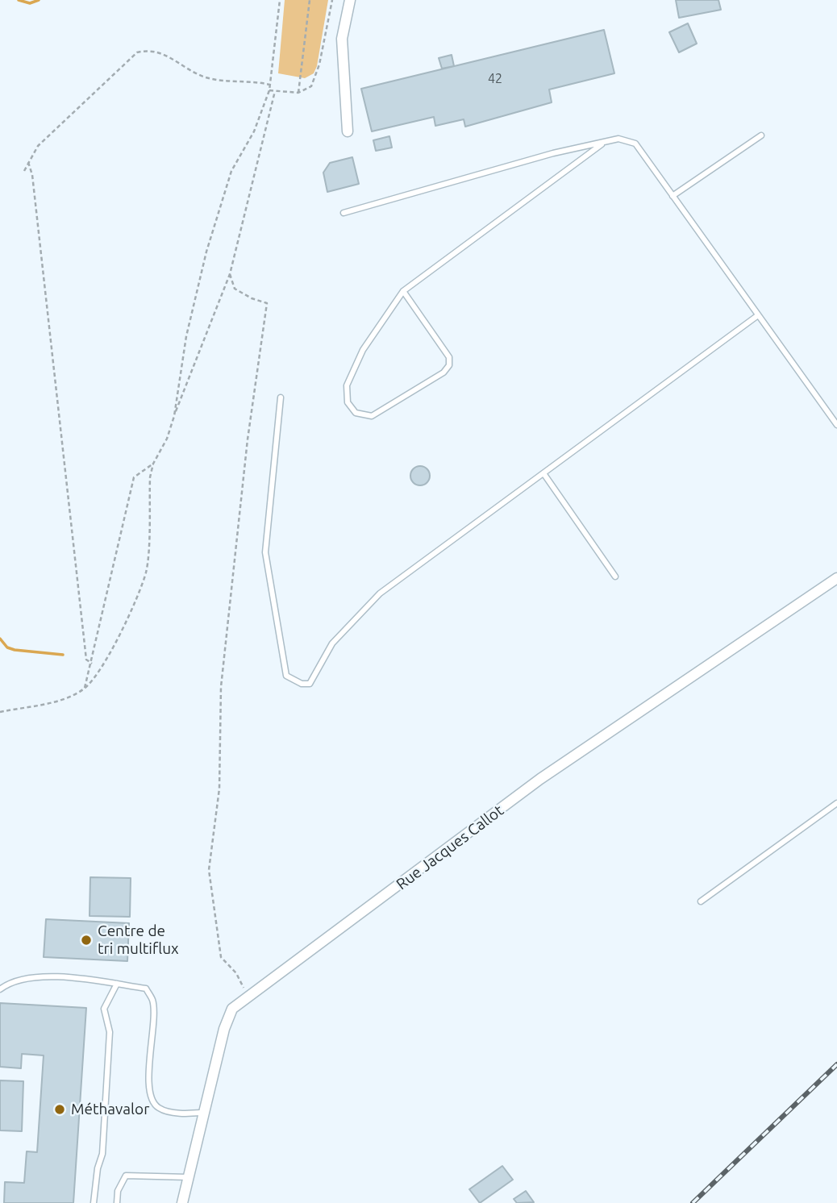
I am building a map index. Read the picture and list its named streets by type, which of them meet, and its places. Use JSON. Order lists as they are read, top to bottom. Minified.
{"streets":{"street":["Rue Jacques Callot"]},"places":["Centre de tri multiflux","Méthavalor"],"house_numbers":["42"]}
